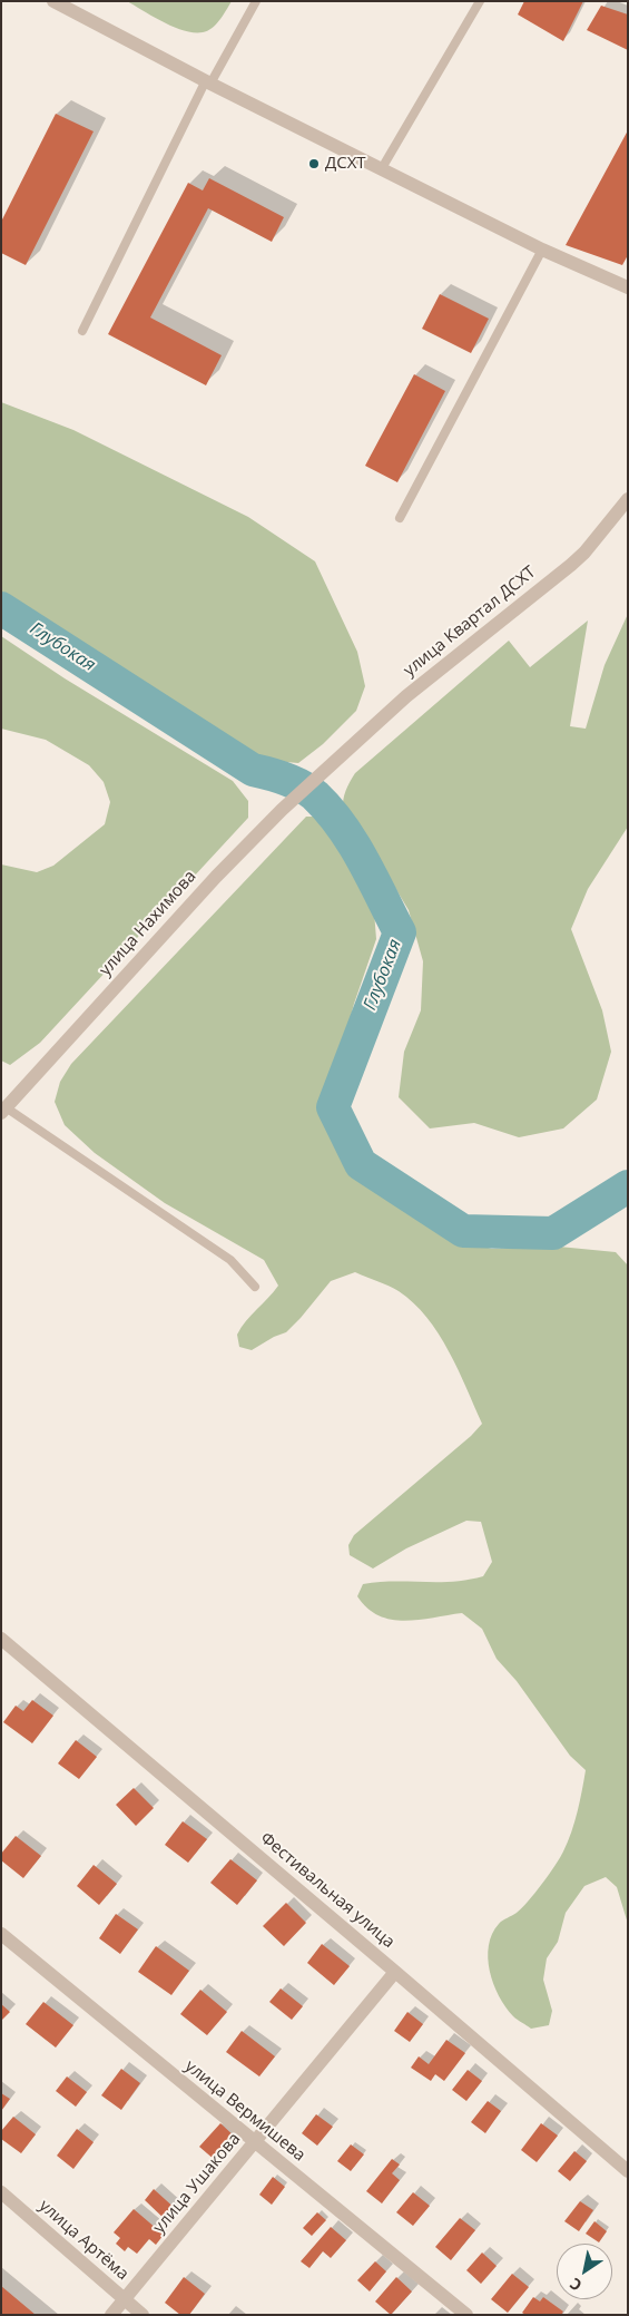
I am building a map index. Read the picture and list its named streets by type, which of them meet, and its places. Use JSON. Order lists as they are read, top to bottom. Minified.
{"streets":{"street":["улица Квартал ДСХТ","улица Нахимова","Фестивальная улица","улица Вермишева","улица Ушакова","улица Артёма"]},"crossings":[["улица Квартал ДСХТ","улица Нахимова"],["Фестивальная улица","улица Ушакова"],["улица Вермишева","улица Ушакова"],["улица Ушакова","улица Артёма"]],"water":["Глубокая"],"places":["ДСХТ"],"north":"bottom left"}
